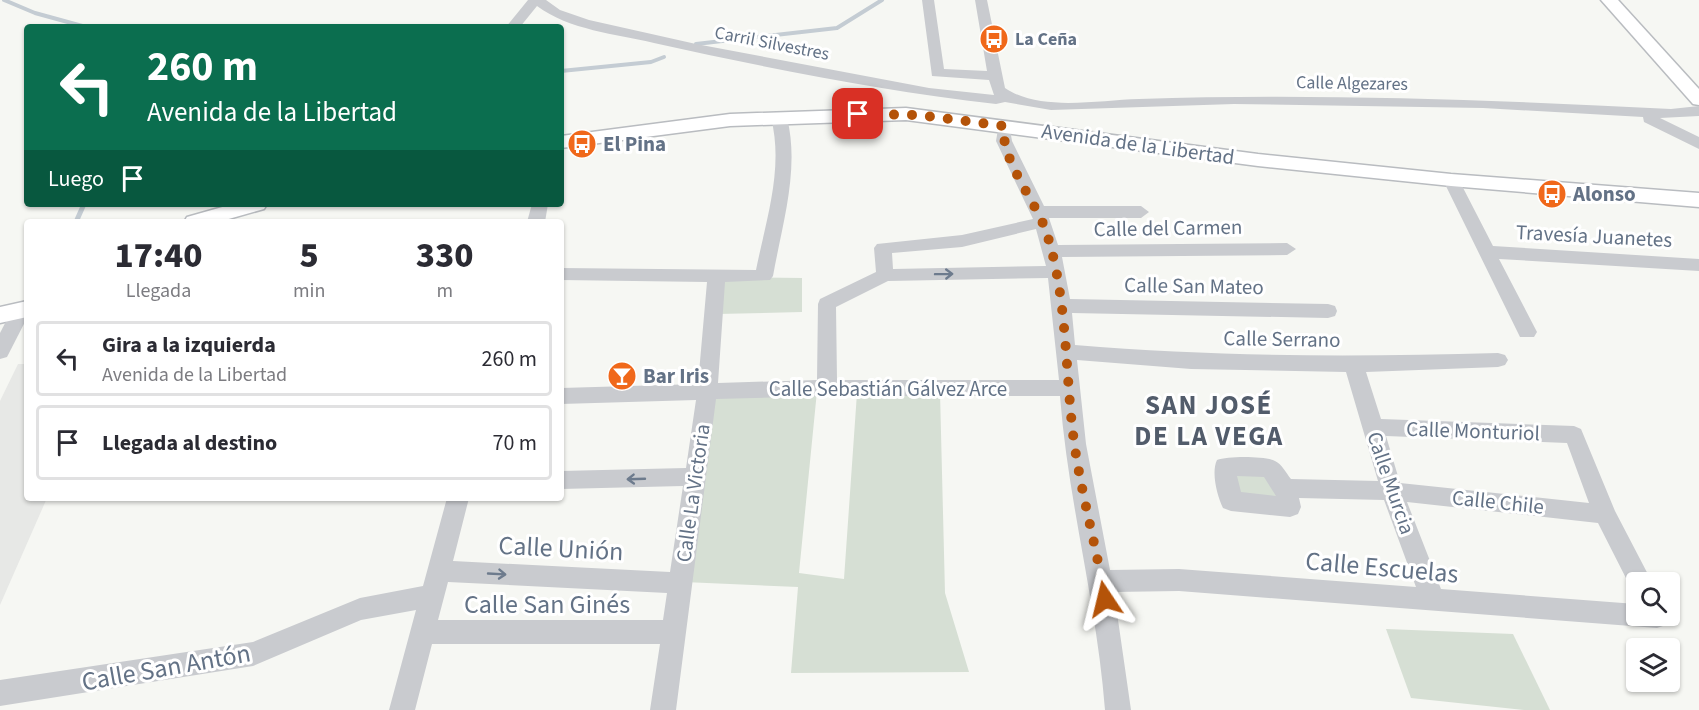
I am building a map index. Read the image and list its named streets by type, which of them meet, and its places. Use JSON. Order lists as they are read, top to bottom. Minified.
{"streets":{"main road":["Avenida de la Libertad"],"street":["Carril Silvestres","Calle Algezares","Calle del Carmen","Travesía Juanetes","Calle San Mateo","Calle Serrano","Calle Sebastián Gálvez Arce","Calle Monturiol","Calle Murcia","Calle La Victoria","Calle Chile","Calle Unión","Calle Escuelas","Calle San Ginés","Calle San Antón"]},"crossings":[["Carril Silvestres","Calle Algezares"],["Calle Serrano","Calle Murcia"],["Calle Sebastián Gálvez Arce","Calle La Victoria"],["Calle Monturiol","Calle Murcia"],["Calle Monturiol","Calle Chile"],["Calle Murcia","Calle Chile"],["Calle Murcia","Calle Escuelas"],["Calle La Victoria","Calle Unión"],["Calle La Victoria","Calle San Ginés"]],"districts":["SAN JOSÉ DE LA VEGA"],"places":{"bus stop":["La Ceña","El Pina","Alonso"],"bar":["Bar Iris"]},"page":{"turn":["260 m","Avenida de la Libertad"],"then":"Luego","eta":["17:40","Llegada","5","min","330","m"],"list":[{"name":"Gira a la izquierda","note":"Avenida de la Libertad","value":"260 m"},{"name":"Llegada al destino","value":"70 m"}]}}
